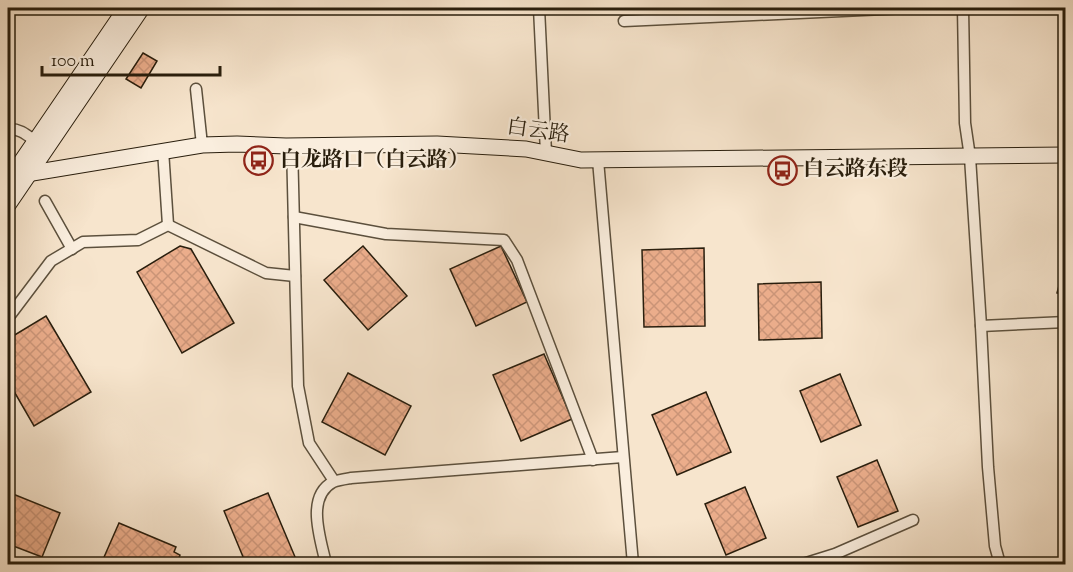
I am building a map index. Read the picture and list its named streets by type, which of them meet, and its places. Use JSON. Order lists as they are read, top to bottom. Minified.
{"streets":{"street":["白云路"]},"places":{"bus stop":["白龙路口（白云路）","白云路东段"]},"scale_bar":"100 m"}
